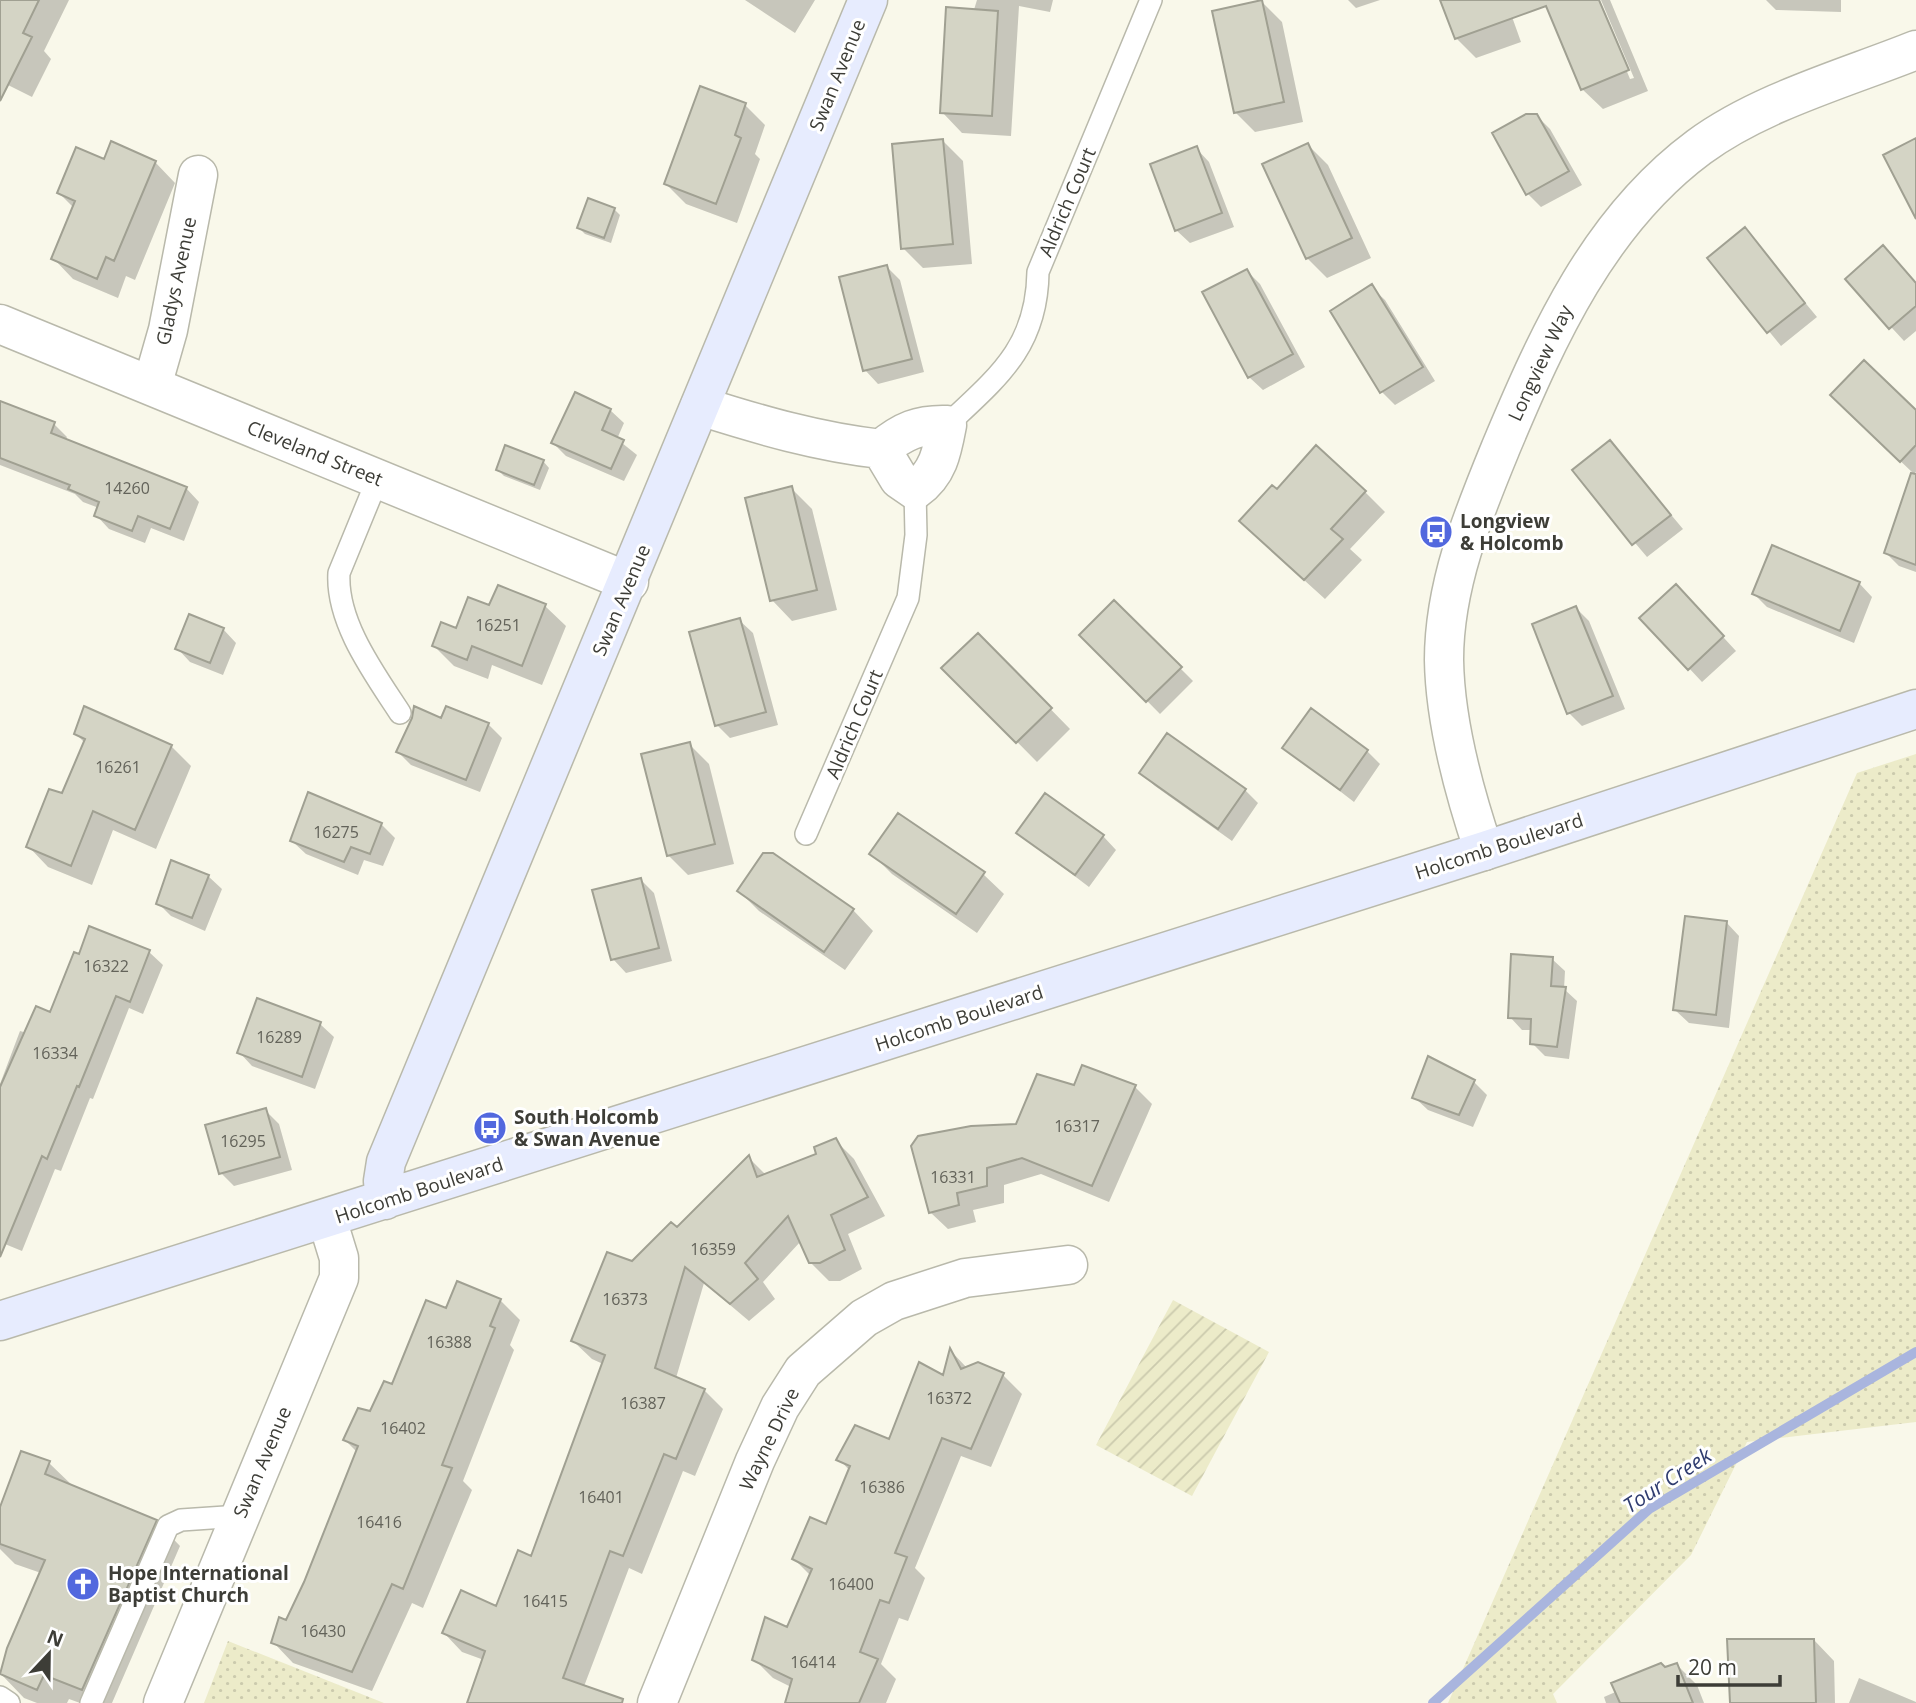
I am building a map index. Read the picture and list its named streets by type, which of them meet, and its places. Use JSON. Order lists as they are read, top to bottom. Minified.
{"streets":{"street":["Swan Avenue","Gladys Avenue","Longview Way","Cleveland Street","Holcomb Boulevard","Wayne Drive"],"lane":["Aldrich Court"]},"crossings":[["Swan Avenue","Cleveland Street"],["Swan Avenue","Holcomb Boulevard"],["Gladys Avenue","Cleveland Street"],["Longview Way","Holcomb Boulevard"]],"water":["Tour Creek"],"places":{"bus stop":["Longview & Holcomb","South Holcomb & Swan Avenue"],"church":["Hope International Baptist Church"]},"house_numbers":["14260","16251","16261","16275","16322","16289","16334","16317","16295","16331","16359","16373","16388","16372","16387","16402","16386","16401","16416","16400","16415","16430","16414"],"scale_bar":"20 m","north":"top"}
